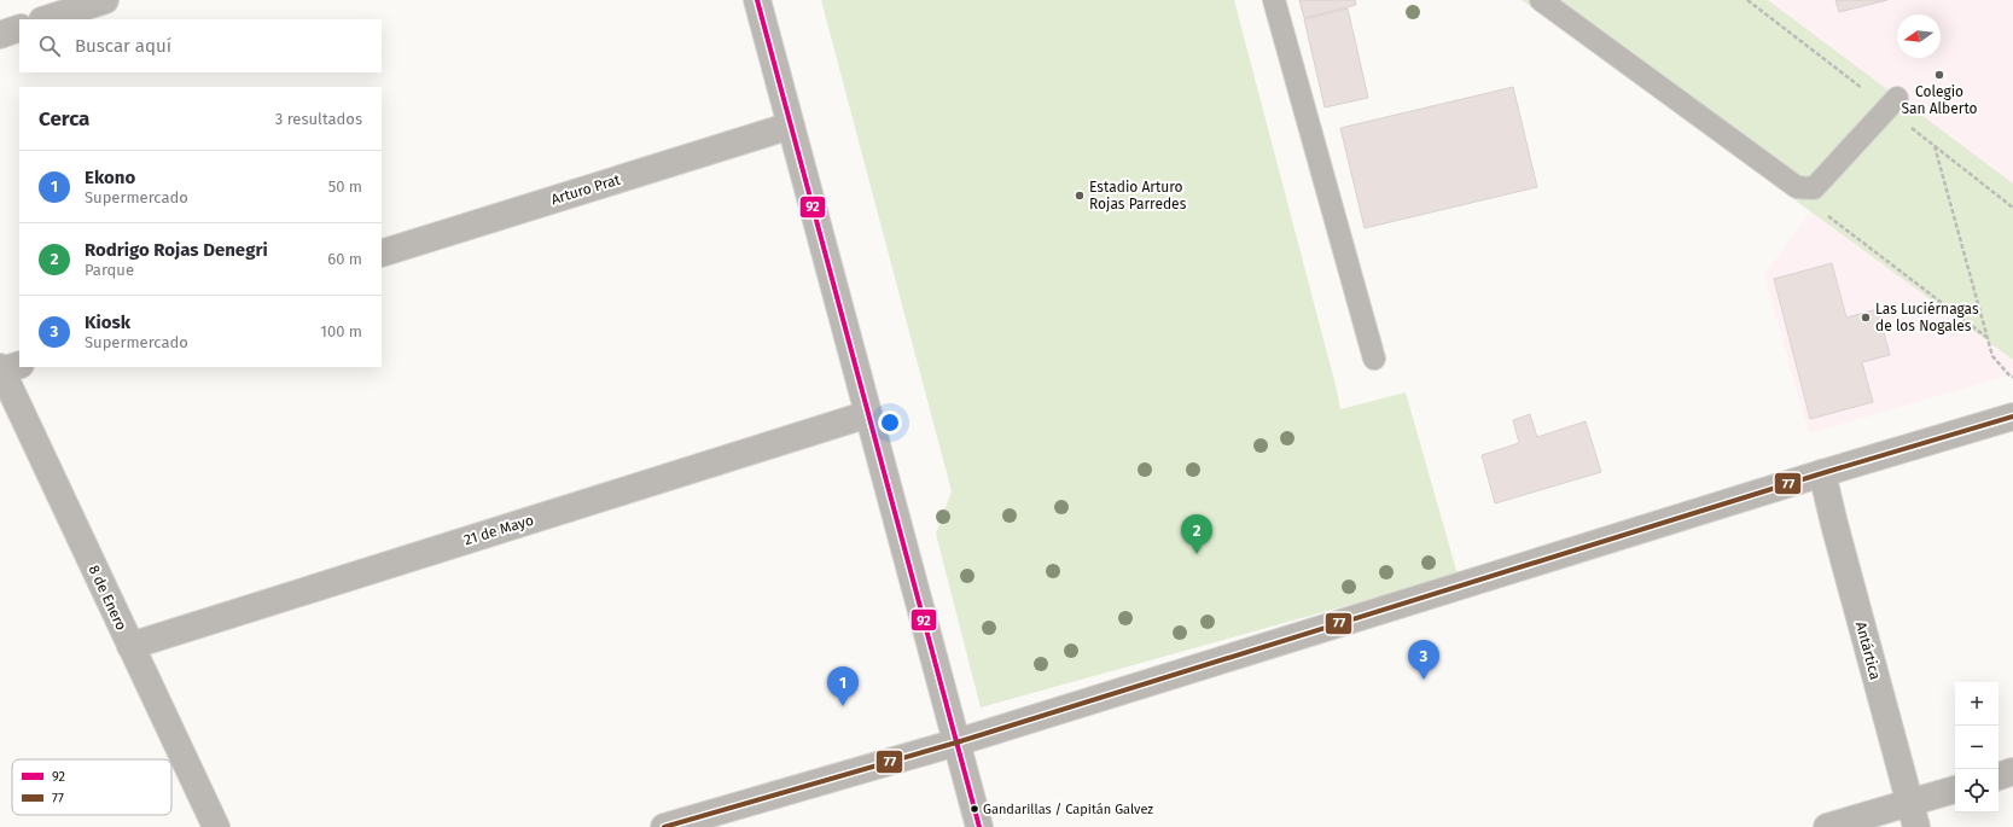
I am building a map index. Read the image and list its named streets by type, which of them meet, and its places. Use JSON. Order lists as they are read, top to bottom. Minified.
{"streets":{"street":["Arturo Prat","21 de Mayo","8 de Enero","Antártica"]},"crossings":[["21 de Mayo","8 de Enero"]],"places":["Colegio San Alberto","Estadio Arturo Rojas Parredes","Las Luciérnagas de los Nogales","Gandarillas / Capitán Galvez"],"lines":["transit line 92","transit line 77"],"legend":["92","77"],"north":"left","page":{"search":"Buscar aquí","heading":["Cerca","3 resultados"],"list":[{"mark":"1","name":"Ekono","note":"Supermercado","value":"50 m"},{"mark":"2","name":"Rodrigo Rojas Denegri","note":"Parque","value":"60 m"},{"mark":"3","name":"Kiosk","note":"Supermercado","value":"100 m"}],"pins":["2","3","1"],"map_buttons":["+","−"]}}
